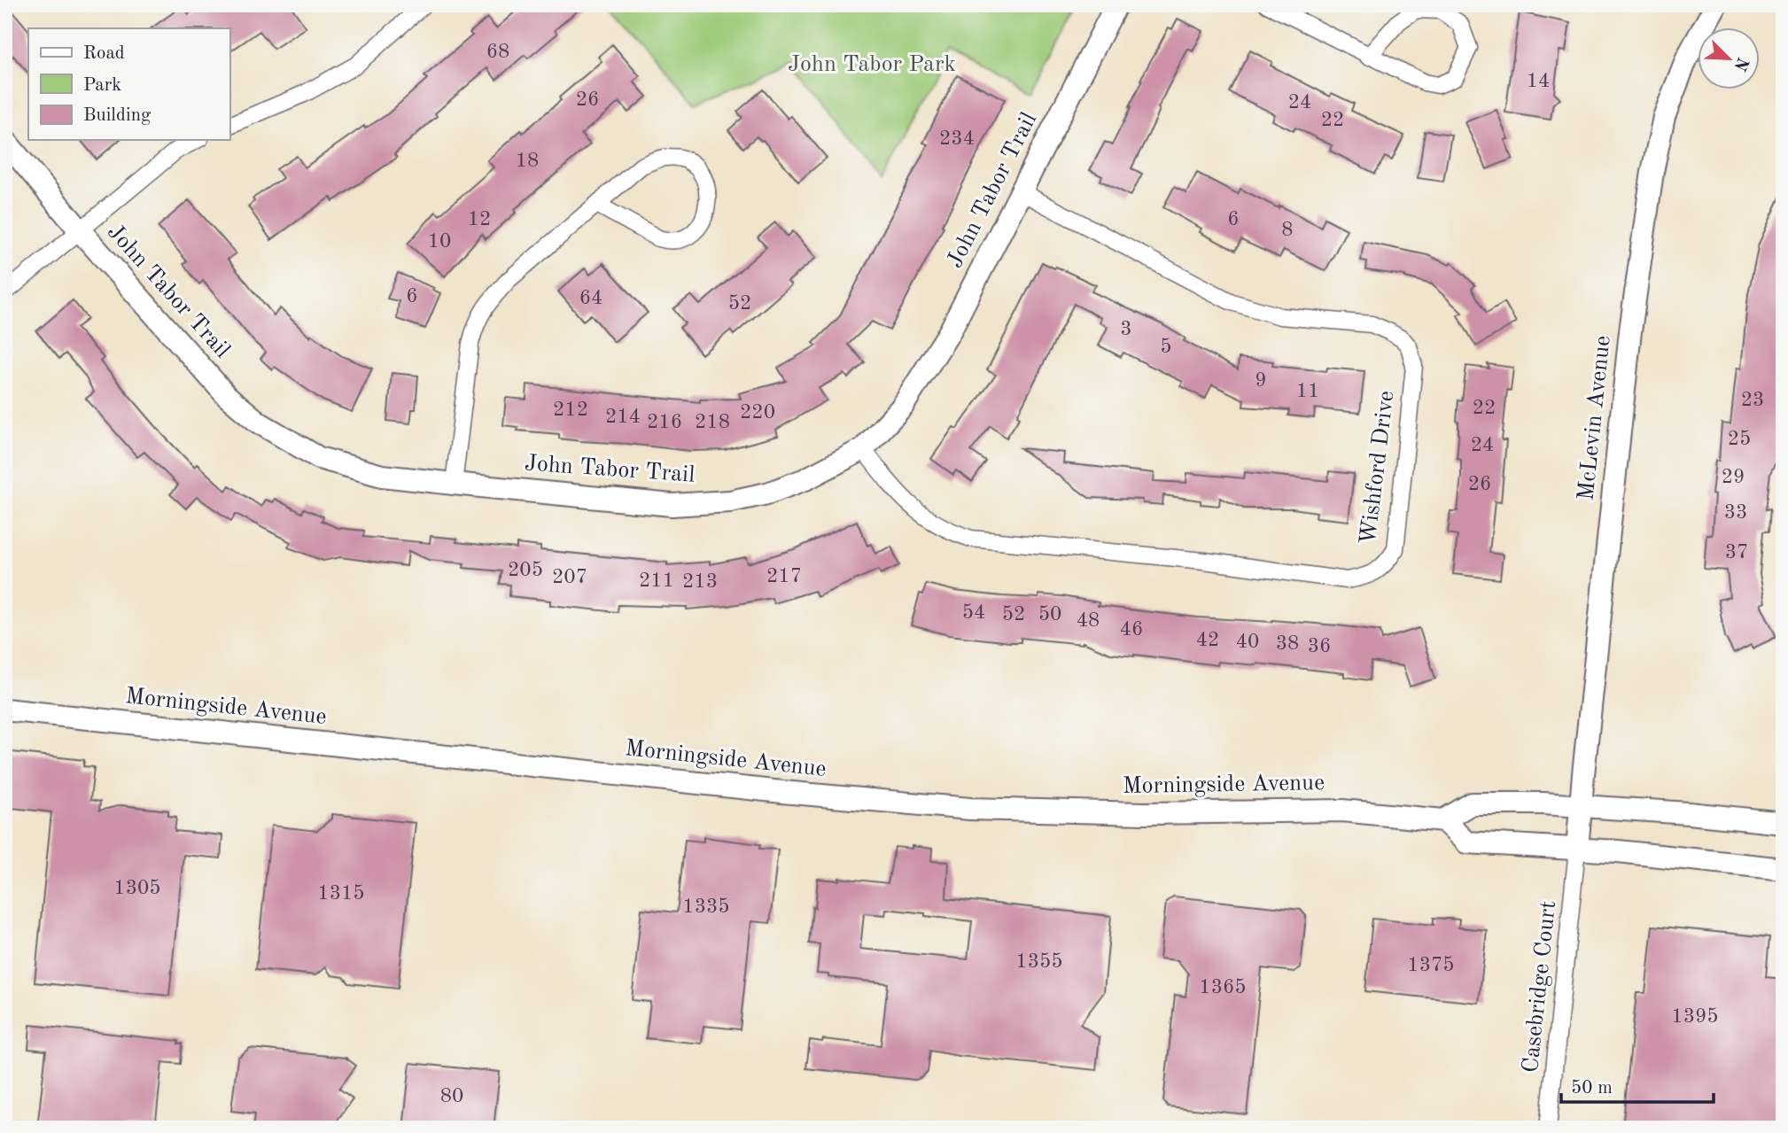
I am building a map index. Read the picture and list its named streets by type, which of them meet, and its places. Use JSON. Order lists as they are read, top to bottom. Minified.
{"streets":{"street":["John Tabor Trail","McLevin Avenue","Wishford Drive","Morningside Avenue","Casebridge Court"]},"crossings":[["John Tabor Trail","Wishford Drive"],["McLevin Avenue","Casebridge Court"]],"parks":["John Tabor Park"],"house_numbers":["68","14","26","24","22","234","18","12","6","8","10","6","64","52","3","5","9","11","23","22","212","220","214","216","218","25","24","29","26","33","37","205","217","207","211","213","54","52","50","48","46","42","40","38","36","1305","1315","1335","1355","1375","1365","1395","80"],"legend":["Road","Park","Building"],"scale_bar":"50 m","north":"bottom right"}
